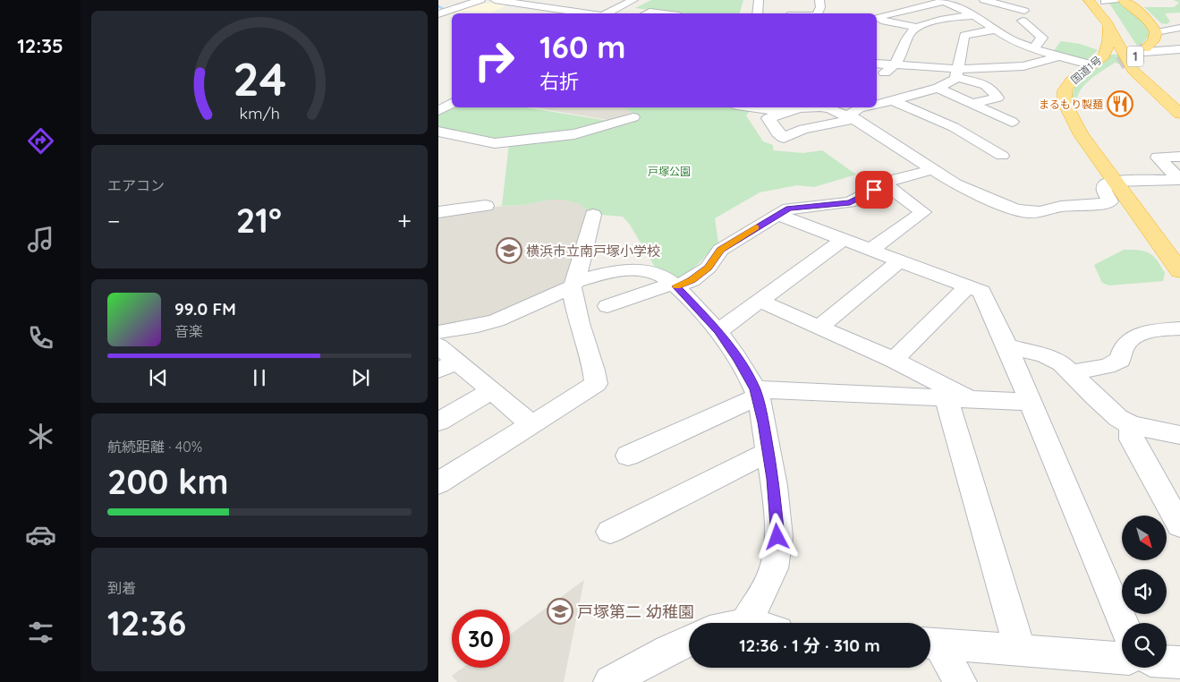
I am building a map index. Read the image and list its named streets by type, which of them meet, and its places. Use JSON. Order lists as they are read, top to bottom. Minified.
{"streets":{"highway":["1","国道1号"]},"crossings":[["1","国道1号"]],"parks":["戸塚公園"],"places":{"restaurant":["まるもり製麺"],"school or university":["横浜市立南戸塚小学校","戸塚第二 幼稚園"]},"north":"bottom right","page":{"tabs":"12:35","turn":["160 m","右折"],"tile":["エアコン",["航続距離 · 40%","200 km"],["到着","12:36"]],"heat":["−","21°","+"],"song":["99.0 FM","音楽"],"limit":"30","trip":"12:36 · 1 分 · 310 m","gauge":["24","km/h"]}}
